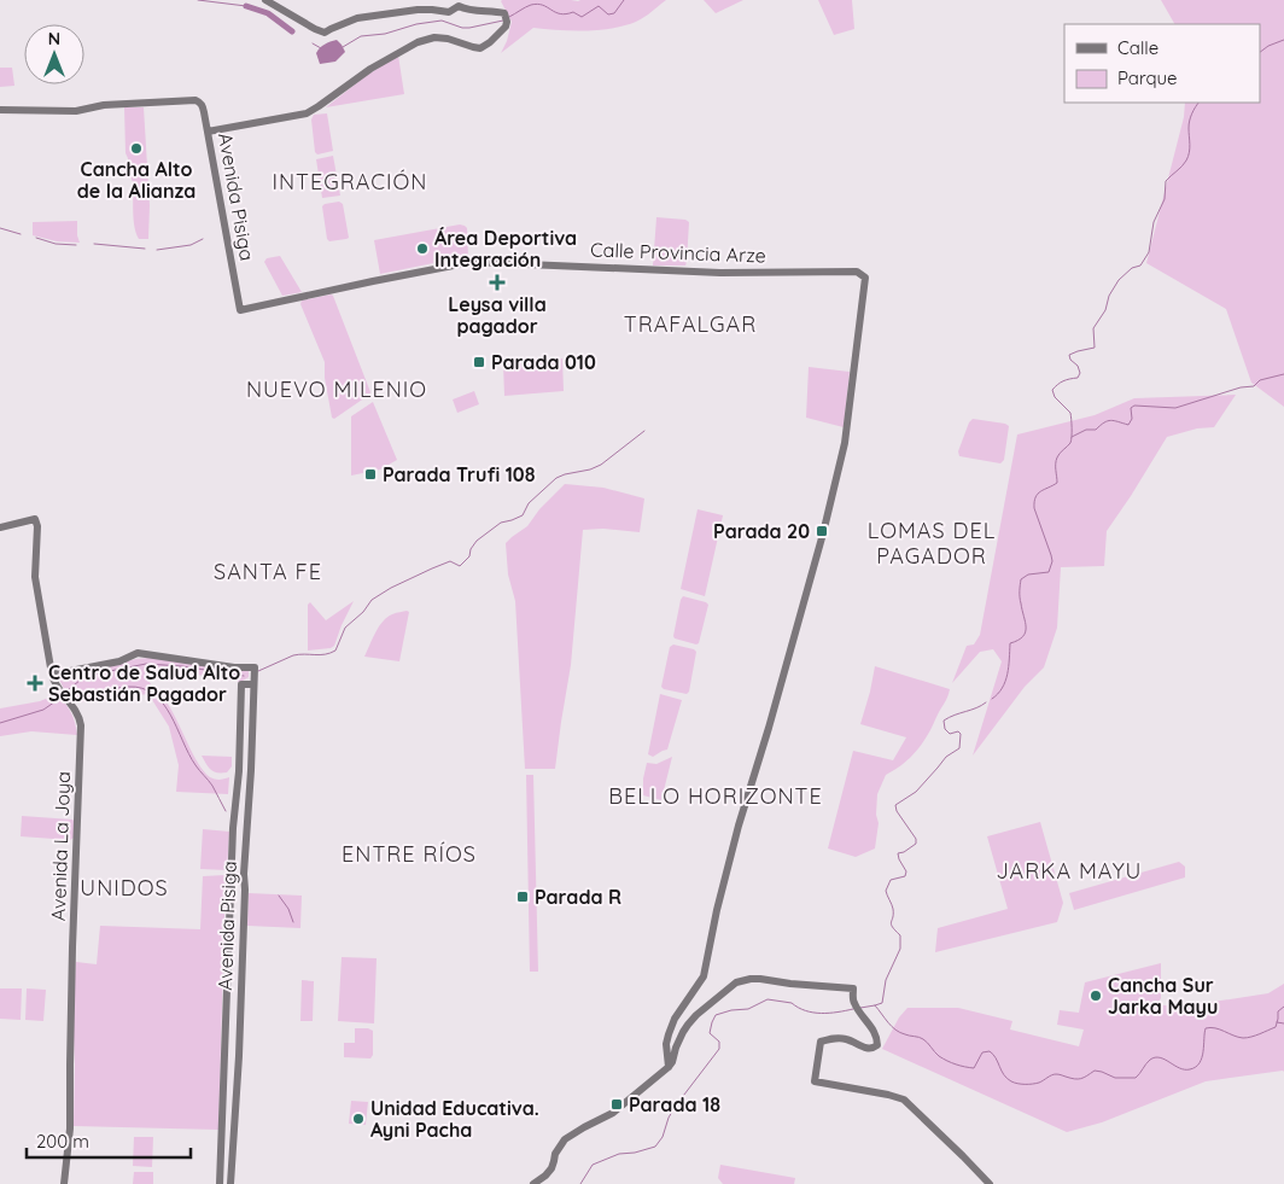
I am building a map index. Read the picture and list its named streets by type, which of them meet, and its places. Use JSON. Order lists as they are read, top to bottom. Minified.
{"streets":{"street":["Avenida Pisiga","Calle Provincia Arze","Avenida La Joya"]},"crossings":[["Avenida Pisiga","Calle Provincia Arze"],["Avenida Pisiga","Avenida La Joya"]],"districts":["INTEGRACIÓN","TRAFALGAR","NUEVO MILENIO","LOMAS DEL PAGADOR","SANTA FE","BELLO HORIZONTE","ENTRE RÍOS","JARKA MAYU","UNIDOS"],"places":{"other":["Cancha Alto de la Alianza","Área Deportiva Integración","Cancha Sur Jarka Mayu","Unidad Educativa. Ayni Pacha"],"health":["Leysa villa pagador","Centro de Salud Alto Sebastián Pagador"],"transit":["Parada 010","Parada Trufi 108","Parada 20","Parada R","Parada 18"]},"legend":["Calle","Parque"],"scale_bar":"200 m","north":"top"}
